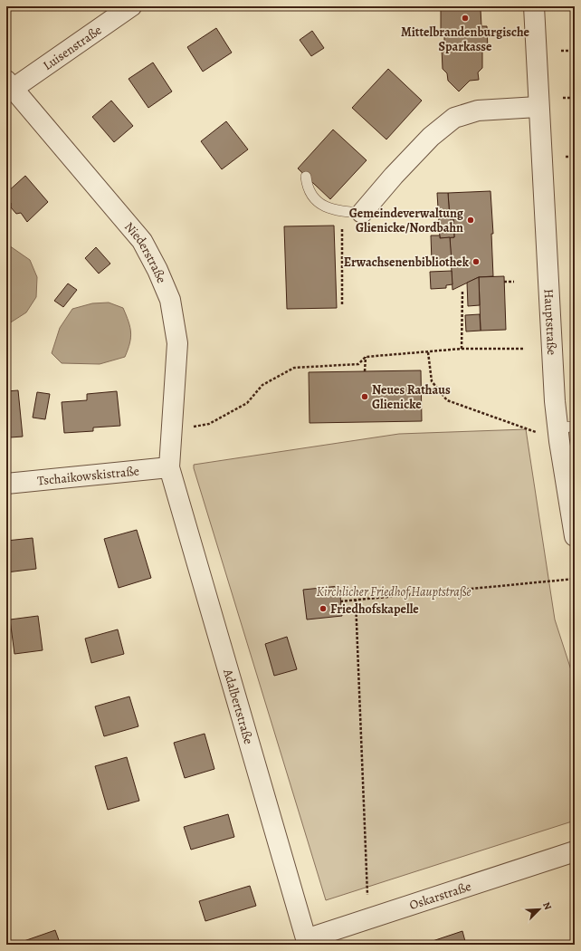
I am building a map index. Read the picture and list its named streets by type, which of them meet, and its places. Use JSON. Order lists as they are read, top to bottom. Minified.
{"streets":{"street":["Luisenstraße","Niederstraße","Hauptstraße","Tschaikowskistraße","Adalbertstraße","Oskarstraße"]},"crossings":[["Luisenstraße","Niederstraße"],["Niederstraße","Tschaikowskistraße"],["Niederstraße","Adalbertstraße"],["Tschaikowskistraße","Adalbertstraße"],["Adalbertstraße","Oskarstraße"]],"parks":["Kirchlicher Friedhof Hauptstraße"],"places":["Mittelbrandenburgische Sparkasse","Gemeindeverwaltung Glienicke/Nordbahn","Erwachsenenbibliothek","Neues Rathaus Glienicke","Friedhofskapelle"],"north":"top right"}
